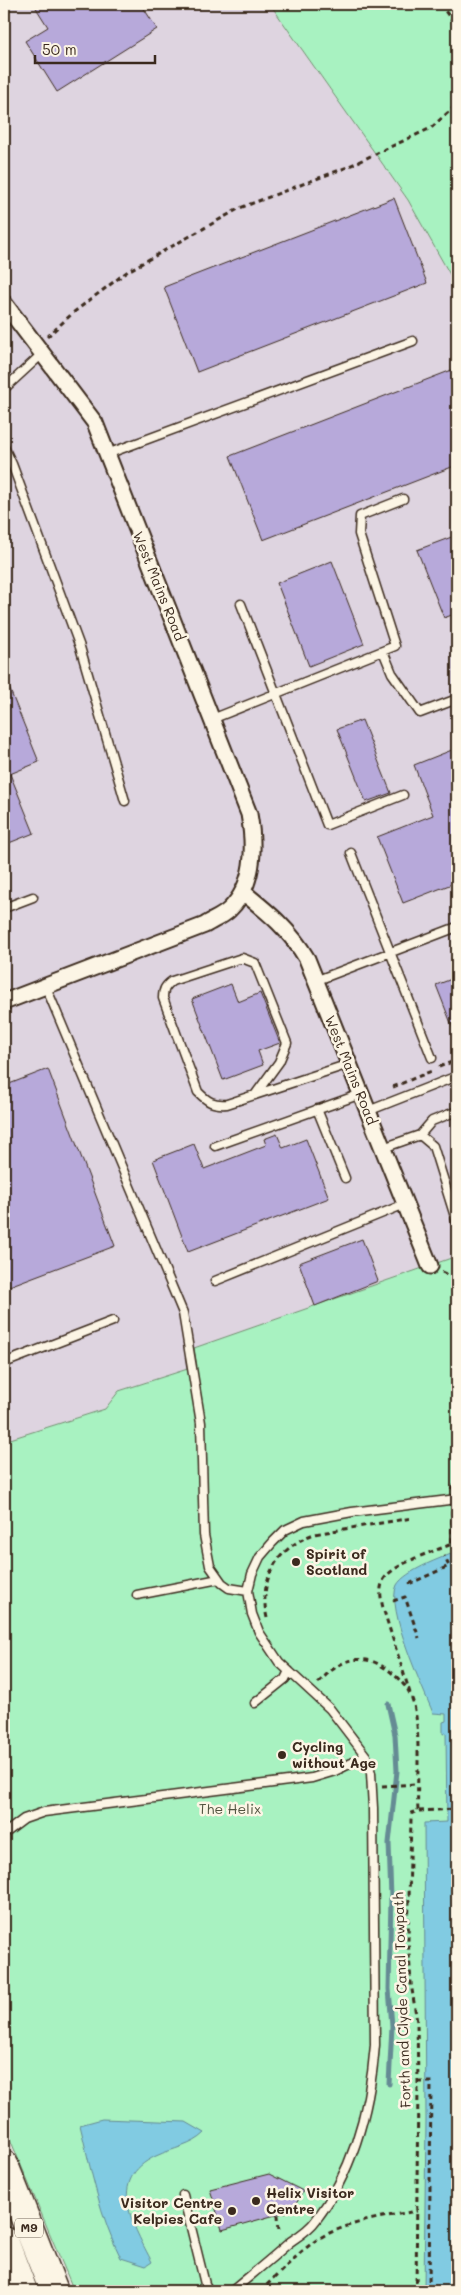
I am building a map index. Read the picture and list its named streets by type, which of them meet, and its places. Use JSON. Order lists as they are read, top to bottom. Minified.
{"streets":{"highway":["M9"],"street":["West Mains Road"],"path":["Forth and Clyde Canal Towpath"]},"parks":["The Helix"],"places":["Spirit of Scotland","Cycling without Age","Helix Visitor Centre","Visitor Centre Kelpies Cafe"],"scale_bar":"50 m"}
